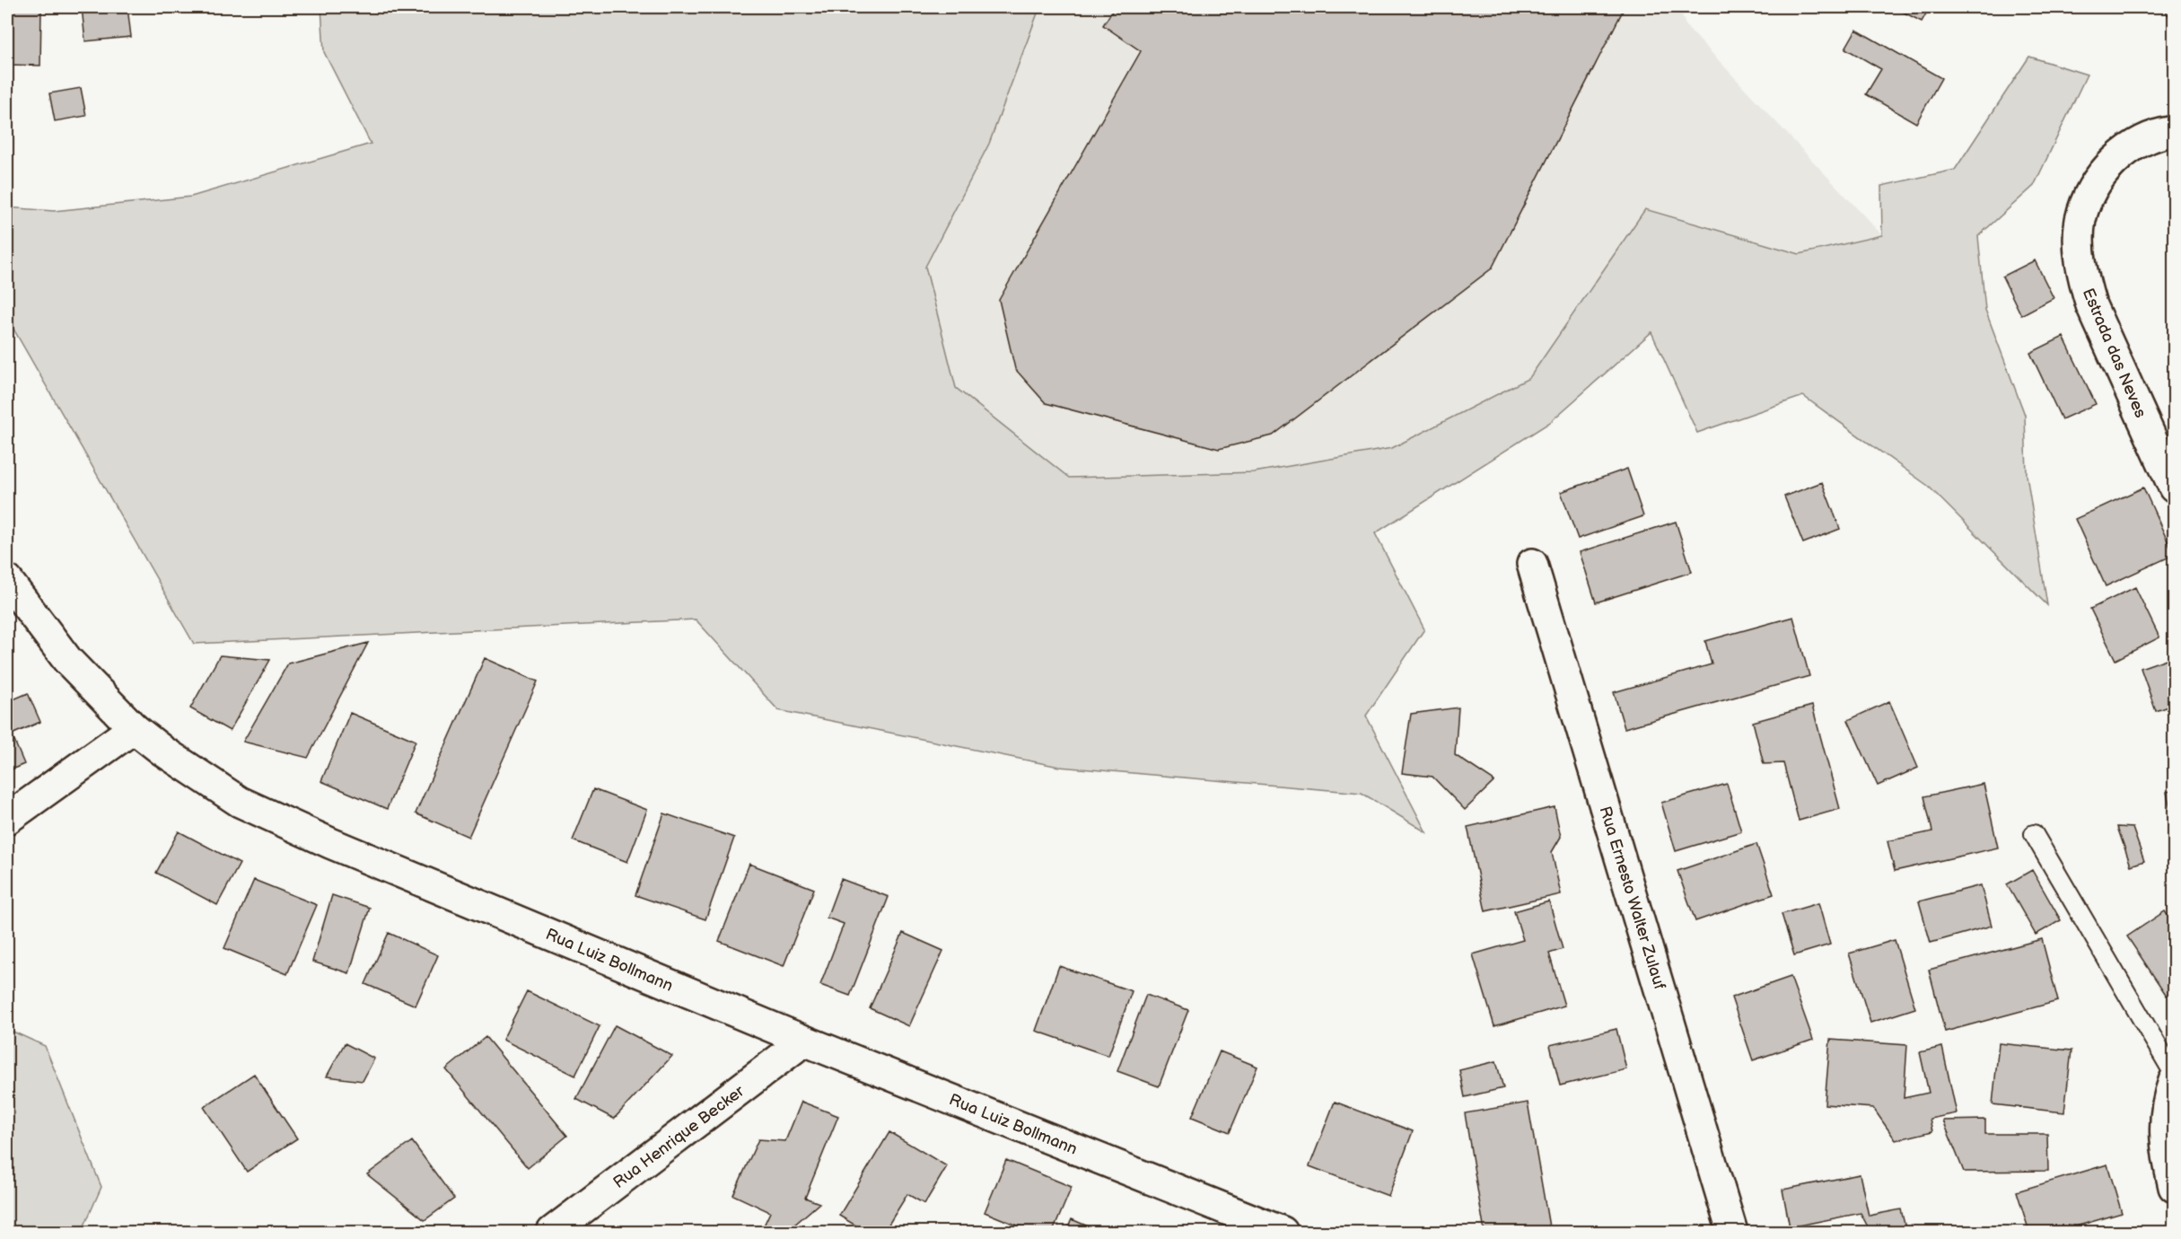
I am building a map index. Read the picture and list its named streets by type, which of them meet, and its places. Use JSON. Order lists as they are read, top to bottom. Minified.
{"streets":{"street":["Estrada das Neves","Rua Ernesto Walter Zulauf","Rua Luiz Bollmann","Rua Henrique Becker"]},"crossings":[["Rua Luiz Bollmann","Rua Henrique Becker"]]}
